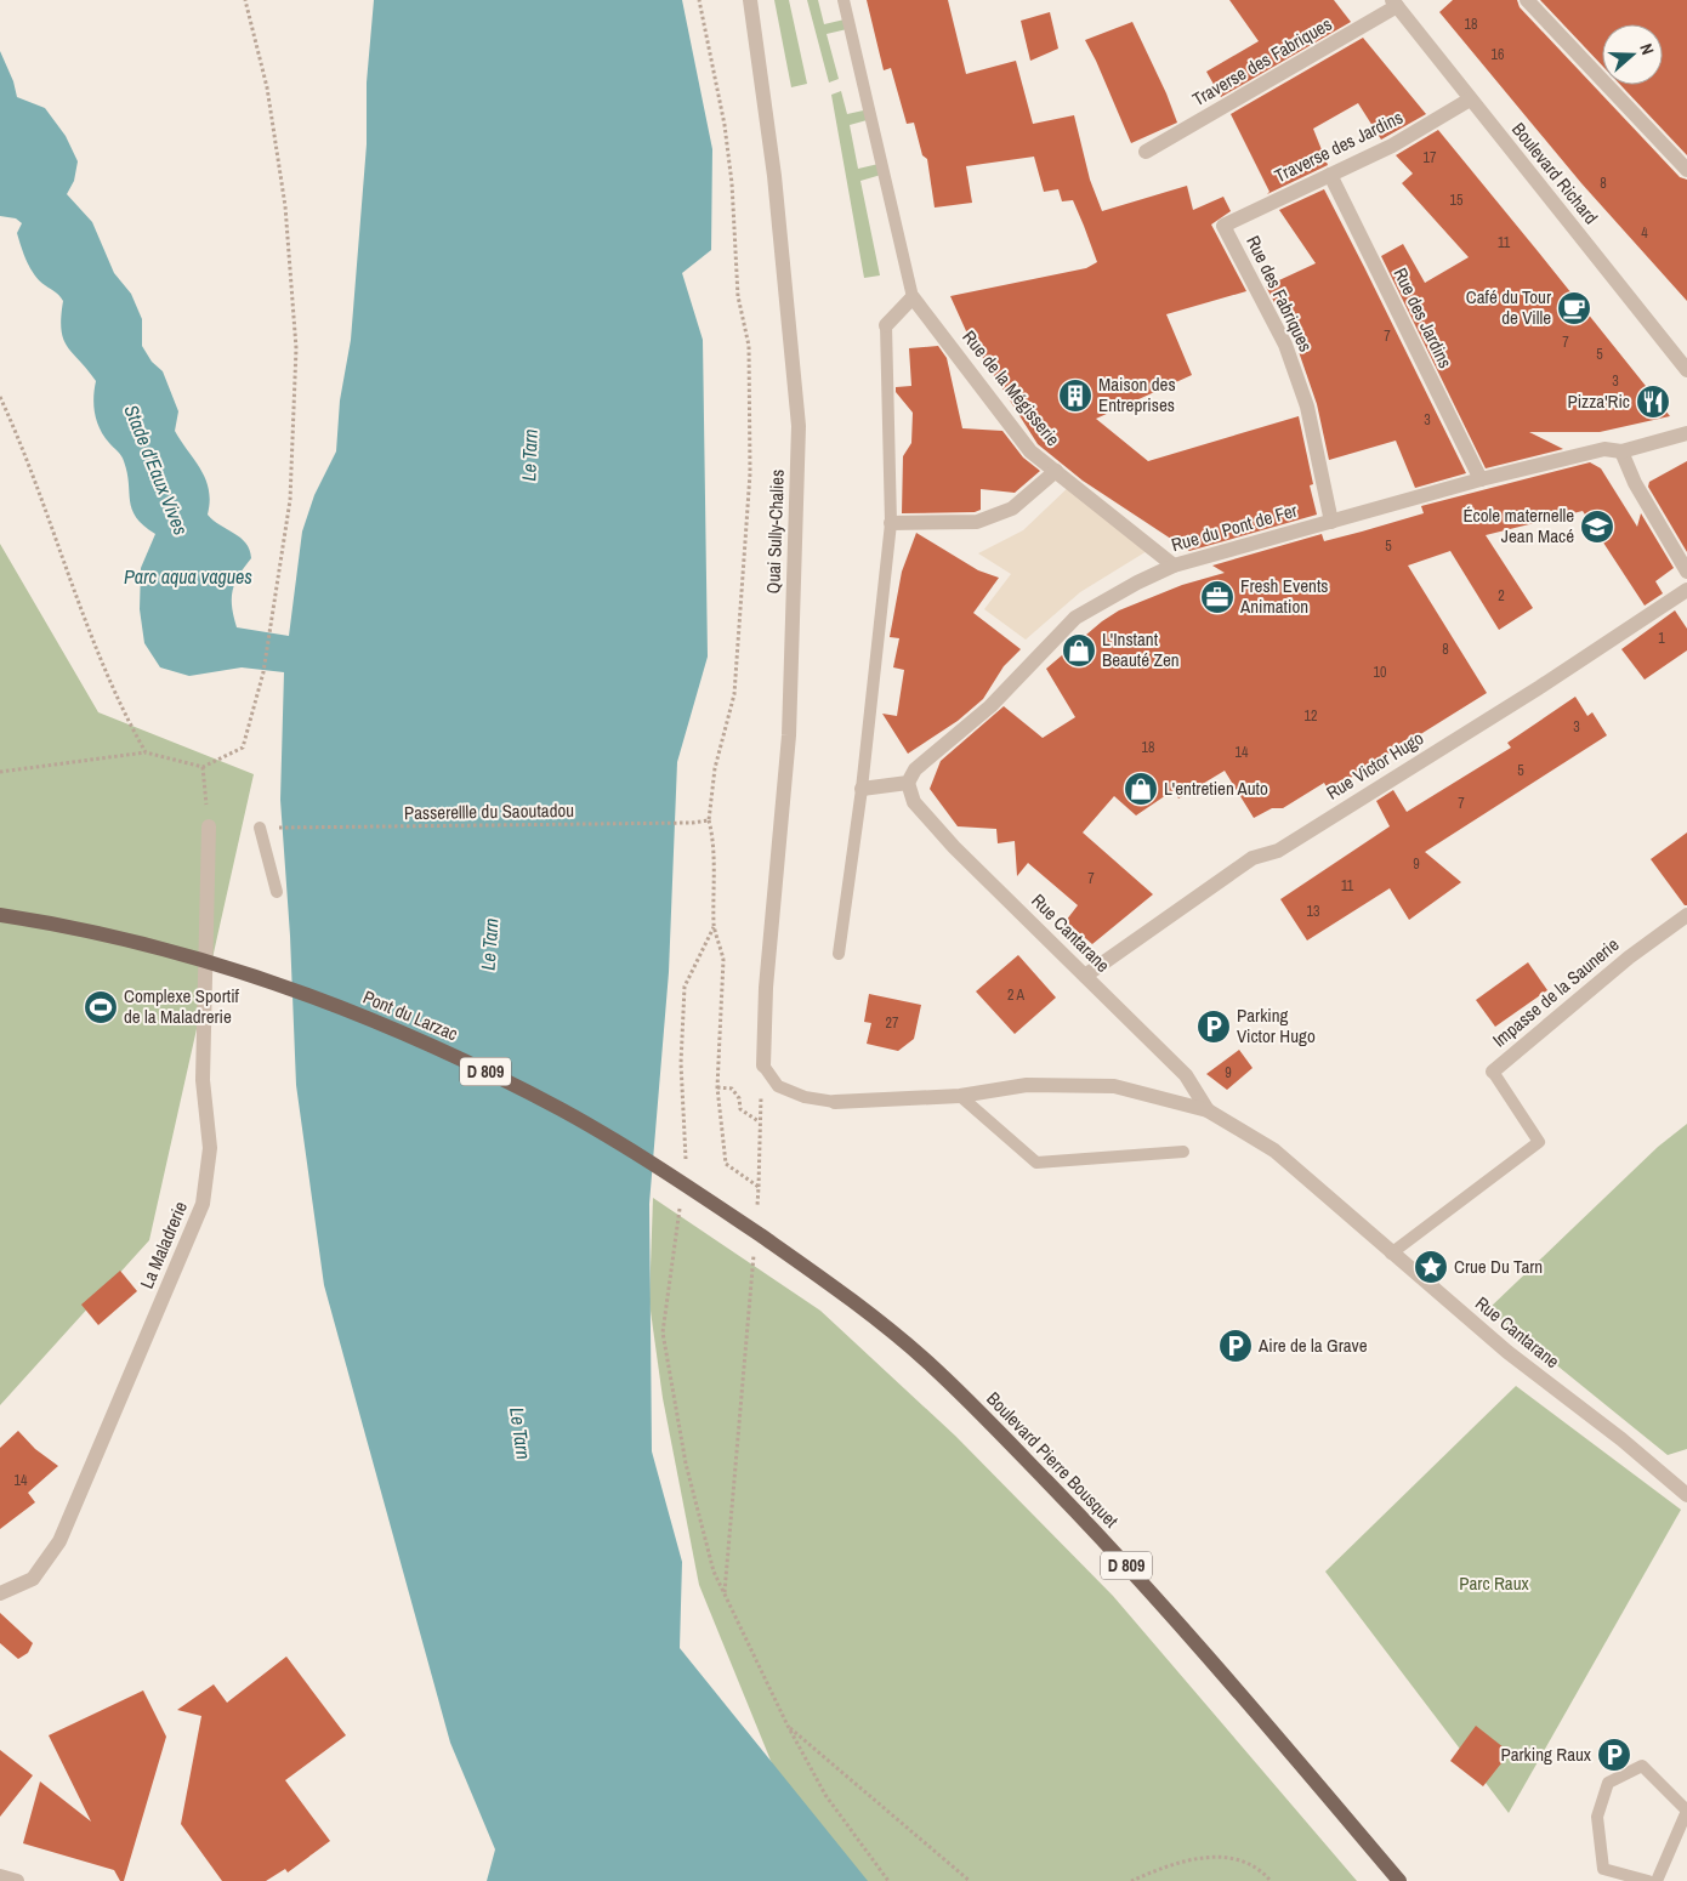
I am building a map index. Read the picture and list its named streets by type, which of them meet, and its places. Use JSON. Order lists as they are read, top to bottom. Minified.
{"streets":{"main road":["Pont du Larzac","D 809","Boulevard Pierre Bousquet"],"street":["Traverse des Fabriques","Traverse des Jardins","Boulevard Richard","Rue des Fabriques","Rue des Jardins","Rue de la Mégisserie","Rue du Pont de Fer","Quai Sully-Chalies","Rue Victor Hugo","Rue Cantarane","Impasse de la Saunerie","La Maladrerie"],"path":["Passerellle du Saoutadou"]},"crossings":[["Traverse des Fabriques","Boulevard Richard"],["Traverse des Jardins","Boulevard Richard"],["Traverse des Jardins","Rue des Fabriques"],["Traverse des Jardins","Rue des Jardins"],["Rue des Fabriques","Rue du Pont de Fer"],["Rue des Jardins","Rue du Pont de Fer"],["Rue de la Mégisserie","Rue du Pont de Fer"],["Rue du Pont de Fer","Rue Cantarane"],["Rue Victor Hugo","Rue Cantarane"],["Rue Cantarane","Impasse de la Saunerie"],["Pont du Larzac","Boulevard Pierre Bousquet"]],"water":["Le Tarn","Stade d'Eaux Vives","Parc aqua vagues"],"parks":["Parc Raux"],"places":{"cafe":["Café du Tour de Ville"],"building":["Maison des Entreprises"],"restaurant":["Pizza'Ric"],"school or university":["École maternelle Jean Macé"],"office":["Fresh Events Animation"],"shop":["L'Instant Beauté Zen","L'entretien Auto"],"sports":["Complexe Sportif de la Maladrerie"],"parking":["Parking Victor Hugo","Aire de la Grave","Parking Raux"],"place":["Crue Du Tarn"]},"house_numbers":["18","16","17","8","15","4","11","7","7","5","3","3","5","2","1","8","10","12","3","18","14","5","7","9","7","11","13","2 A","27","9","14"],"north":"right"}
